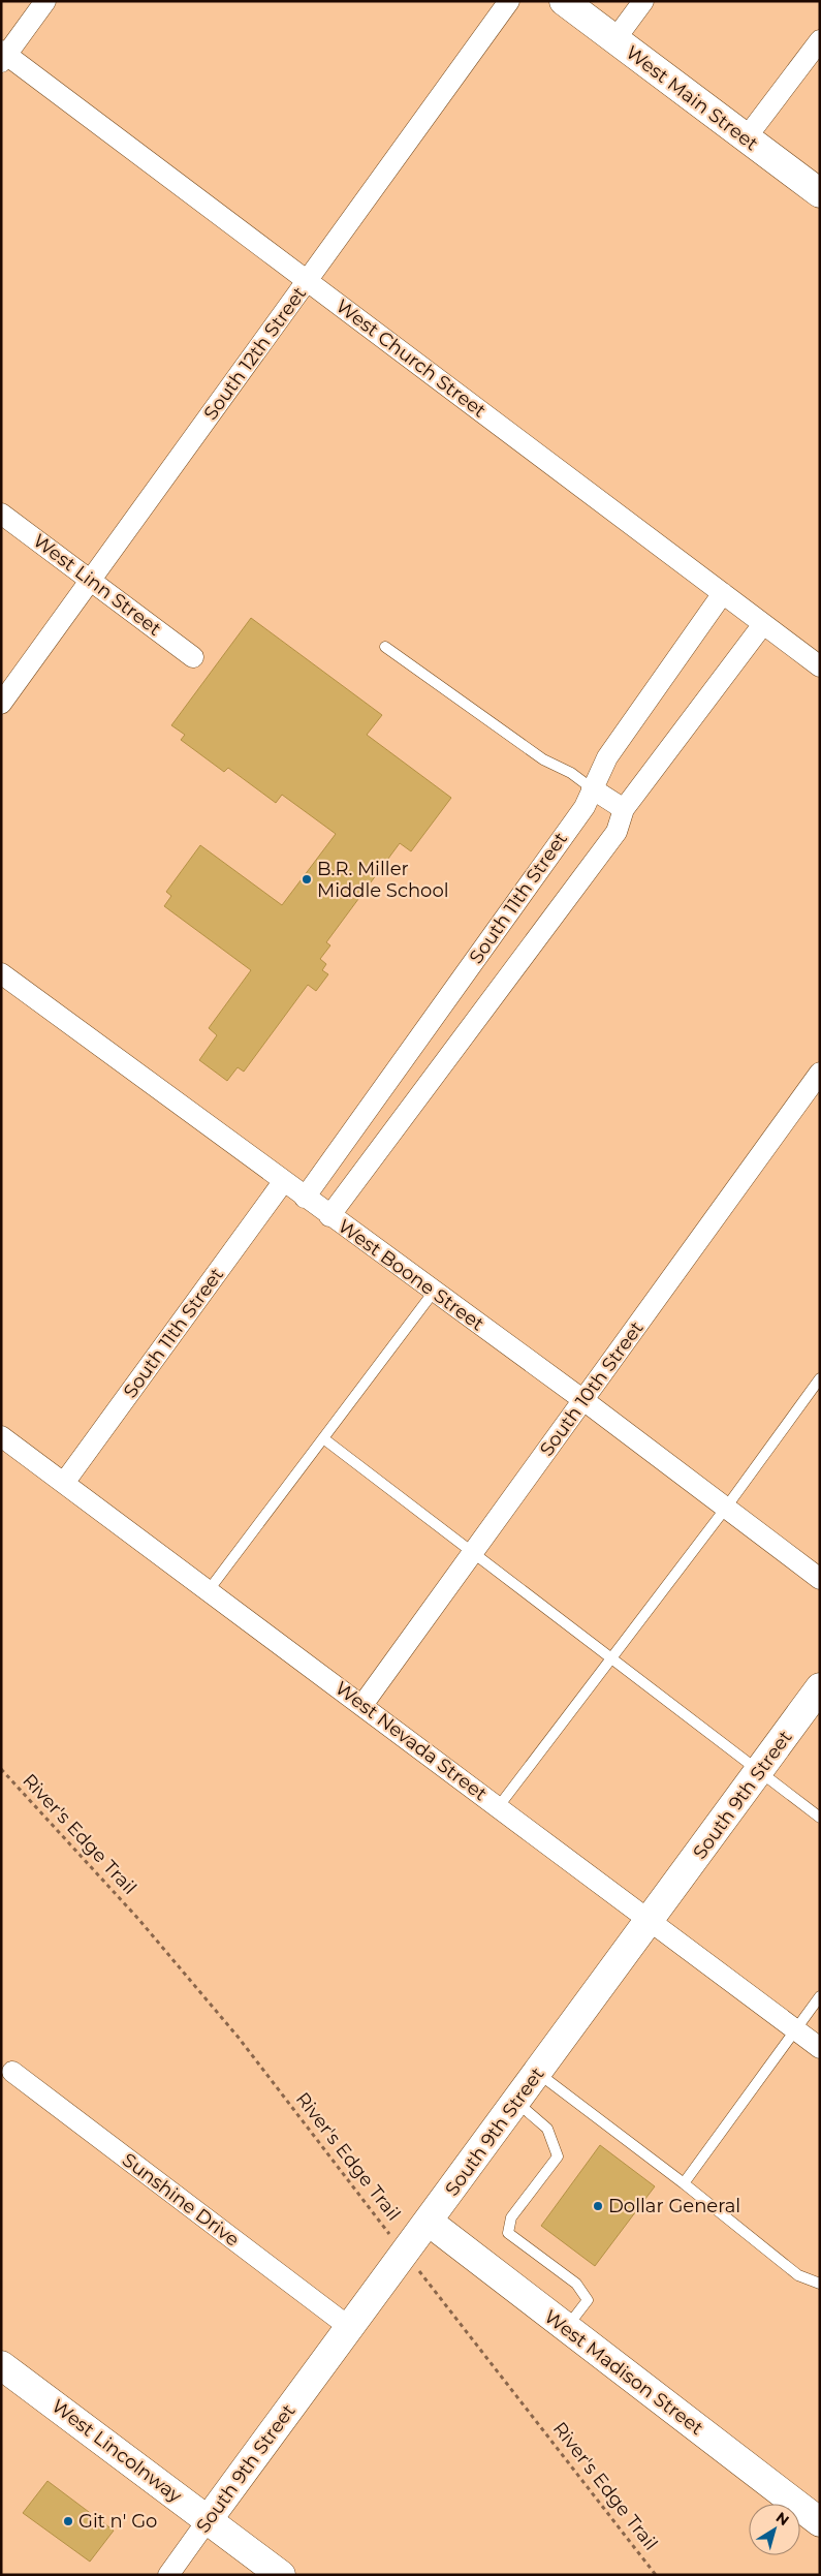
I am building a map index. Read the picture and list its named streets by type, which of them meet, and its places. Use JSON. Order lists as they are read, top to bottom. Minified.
{"streets":{"main road":["West Main Street","South 9th Street","West Madison Street","West Lincolnway"],"street":["South 12th Street","West Church Street","West Linn Street","South 11th Street","West Boone Street","South 10th Street","West Nevada Street","Sunshine Drive"],"path":["River's Edge Trail"]},"crossings":[["South 12th Street","West Church Street"],["South 12th Street","West Linn Street"],["West Church Street","South 11th Street"],["South 11th Street","West Boone Street"],["South 11th Street","West Nevada Street"],["West Boone Street","South 10th Street"],["South 10th Street","West Nevada Street"],["West Nevada Street","South 9th Street"],["South 9th Street","River's Edge Trail"],["South 9th Street","Sunshine Drive"],["South 9th Street","West Madison Street"],["South 9th Street","West Lincolnway"]],"places":["B.R. Miller Middle School","Dollar General","Git n' Go"],"north":"top right"}
